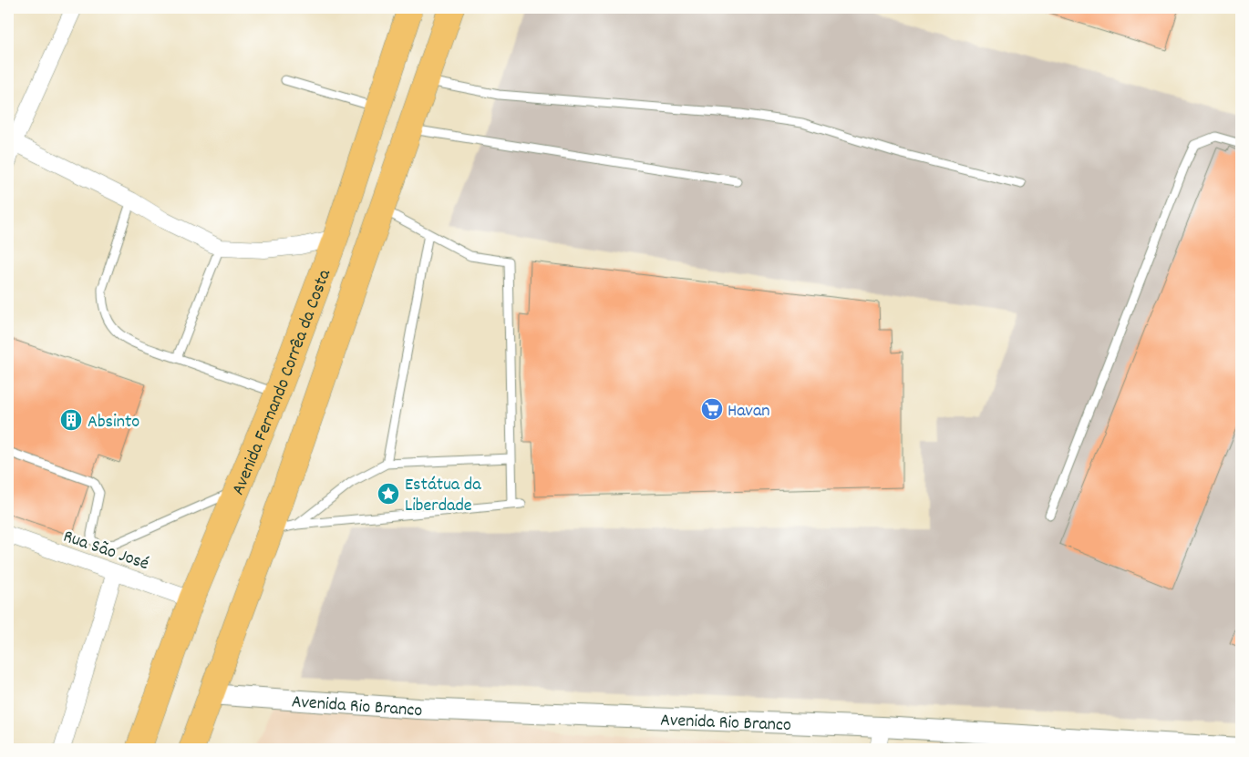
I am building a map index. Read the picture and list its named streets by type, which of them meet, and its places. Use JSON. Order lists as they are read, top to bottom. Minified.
{"streets":{"highway":["Avenida Fernando Corrêa da Costa"],"street":["Rua São José","Avenida Rio Branco"]},"crossings":[["Avenida Fernando Corrêa da Costa","Rua São José"],["Avenida Fernando Corrêa da Costa","Avenida Rio Branco"]],"places":{"supermarket":["Havan"],"building":["Absinto"],"place":["Estátua da Liberdade"]}}
